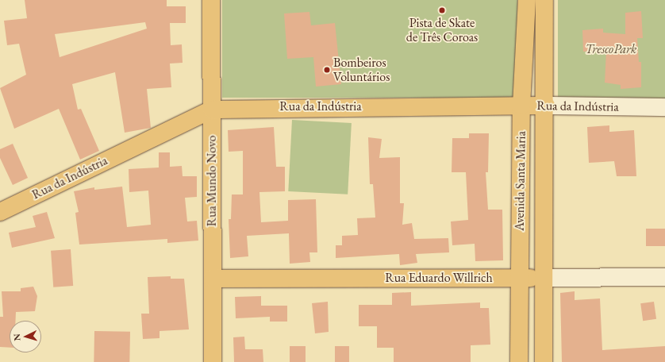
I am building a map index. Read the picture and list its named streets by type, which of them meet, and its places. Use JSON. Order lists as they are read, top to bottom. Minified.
{"streets":{"main road":["Rua da Indústria","Rua Mundo Novo","Avenida Santa Maria","Rua Eduardo Willrich"]},"crossings":[["Rua da Indústria","Rua Mundo Novo"],["Rua da Indústria","Avenida Santa Maria"],["Rua Mundo Novo","Rua Eduardo Willrich"],["Avenida Santa Maria","Rua Eduardo Willrich"]],"parks":["TrescoPark"],"places":["Pista de Skate de Três Coroas","Bombeiros Voluntários"],"north":"left"}
